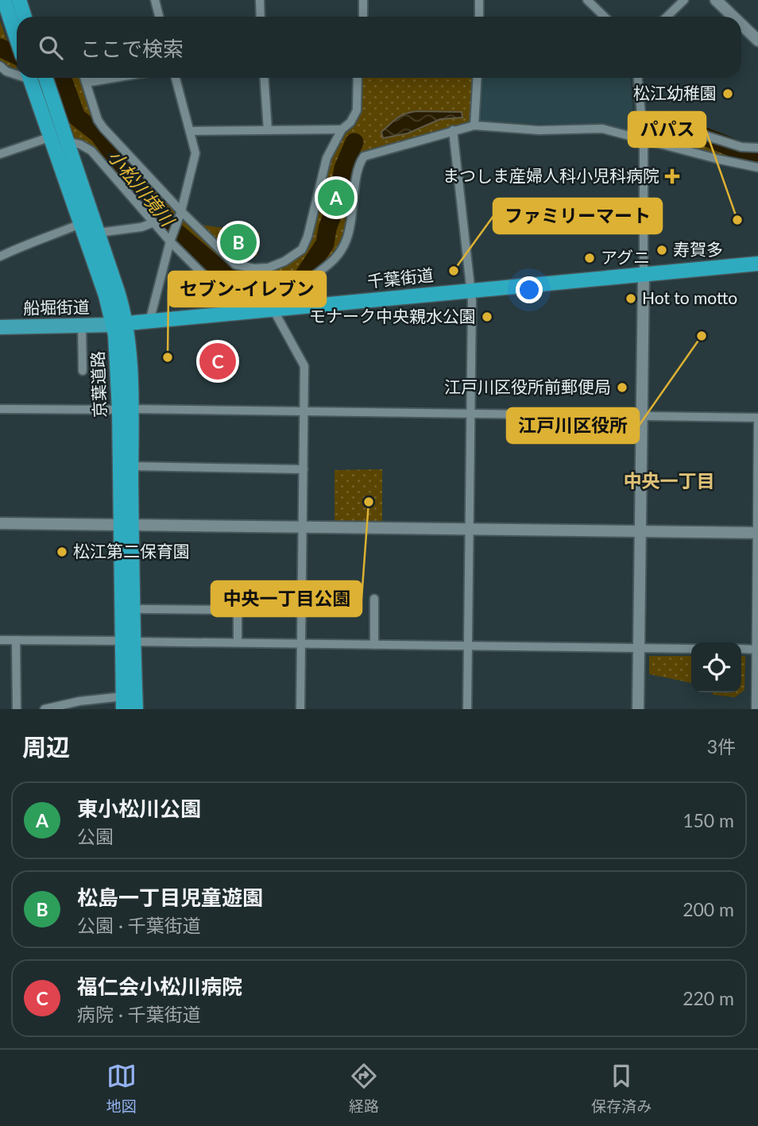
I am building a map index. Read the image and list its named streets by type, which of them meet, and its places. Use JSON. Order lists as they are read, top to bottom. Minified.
{"streets":{"highway":["千葉街道","京葉道路"],"main road":["船堀街道"]},"crossings":[["千葉街道","船堀街道"],["千葉街道","京葉道路"],["船堀街道","京葉道路"]],"districts":["中央一丁目"],"water":["小松川境川"],"places":{"other":["松江幼稚園","パパス","寿賀多","アグニ","ファミリーマート","Hot to motto","モナーク中央親水公園","江戸川区役所","セブン-イレブン","江戸川区役所前郵便局","中央一丁目公園","松江第二保育園"],"health":["まつしま産婦人科小児科病院"]},"page":{"search":"ここで検索","pins":["A","B","C"],"heading":["周辺","3件"],"list":[{"mark":"A","name":"東小松川公園","note":"公園","value":"150 m"},{"mark":"B","name":"松島一丁目児童遊園","note":"公園 · 千葉街道","value":"200 m"},{"mark":"C","name":"福仁会小松川病院","note":"病院 · 千葉街道","value":"220 m"}],"nav":["地図","経路","保存済み"]}}
